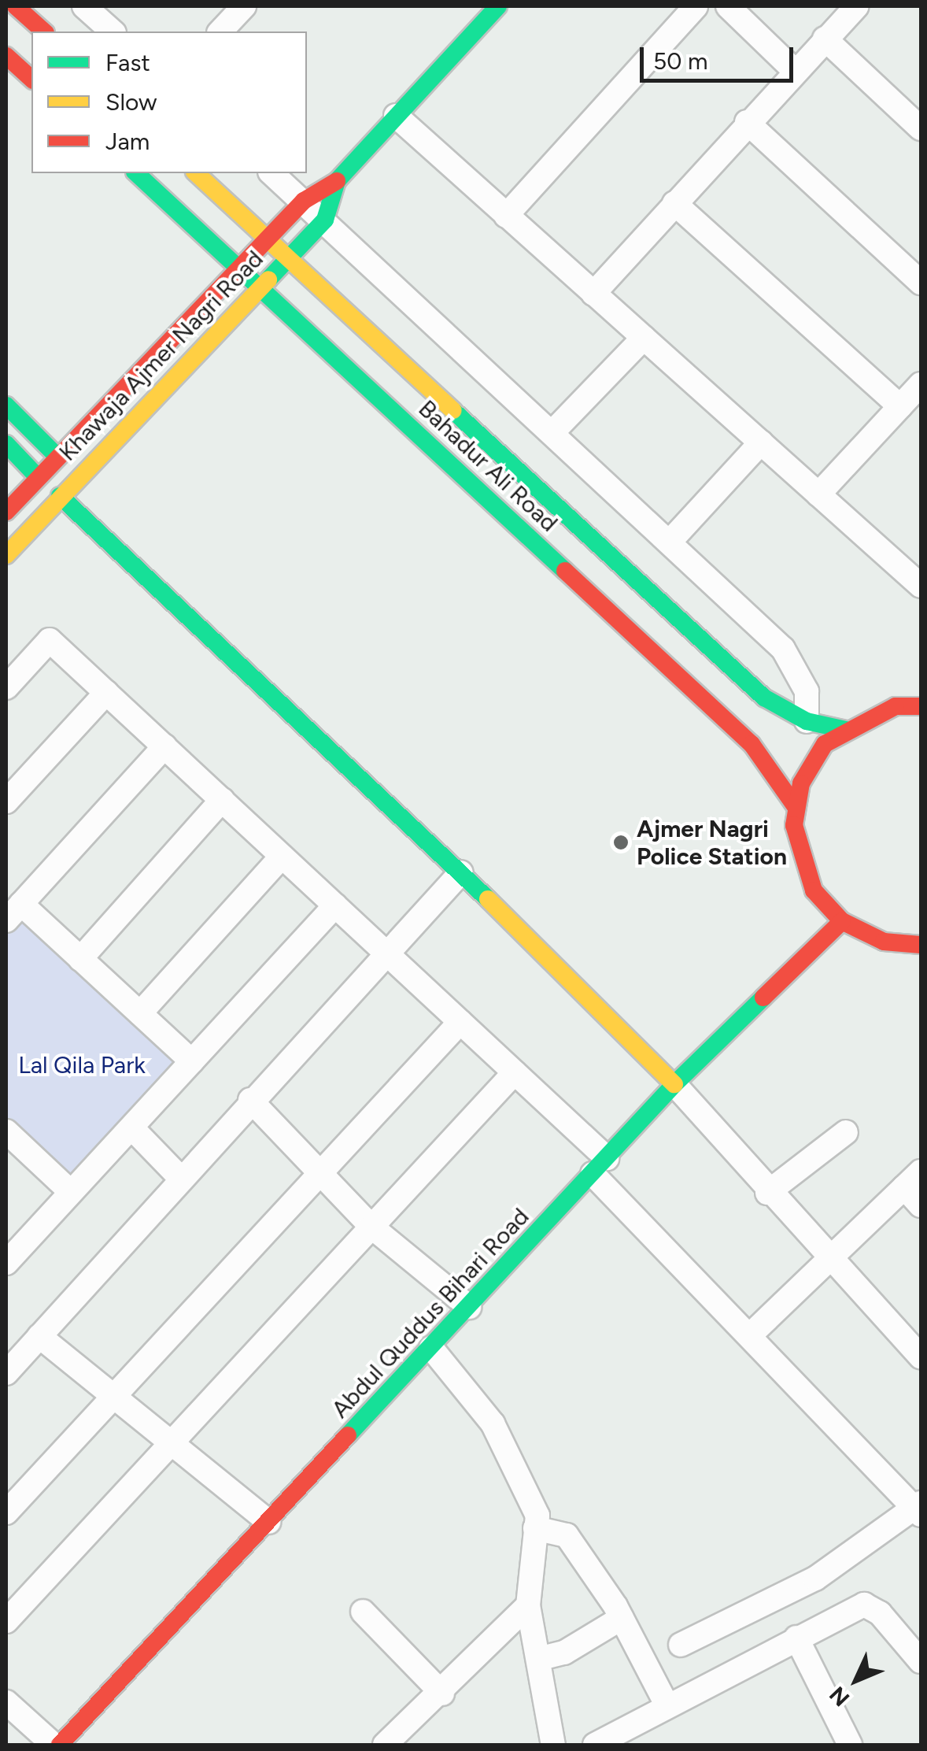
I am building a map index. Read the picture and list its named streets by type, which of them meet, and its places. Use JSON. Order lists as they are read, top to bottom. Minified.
{"streets":{"main road":["Khawaja Ajmer Nagri Road","Bahadur Ali Road","Abdul Quddus Bihari Road"]},"crossings":[["Khawaja Ajmer Nagri Road","Bahadur Ali Road"]],"parks":["Lal Qila Park"],"places":["Ajmer Nagri Police Station"],"legend":["Fast","Slow","Jam"],"scale_bar":"50 m","north":"bottom left"}
